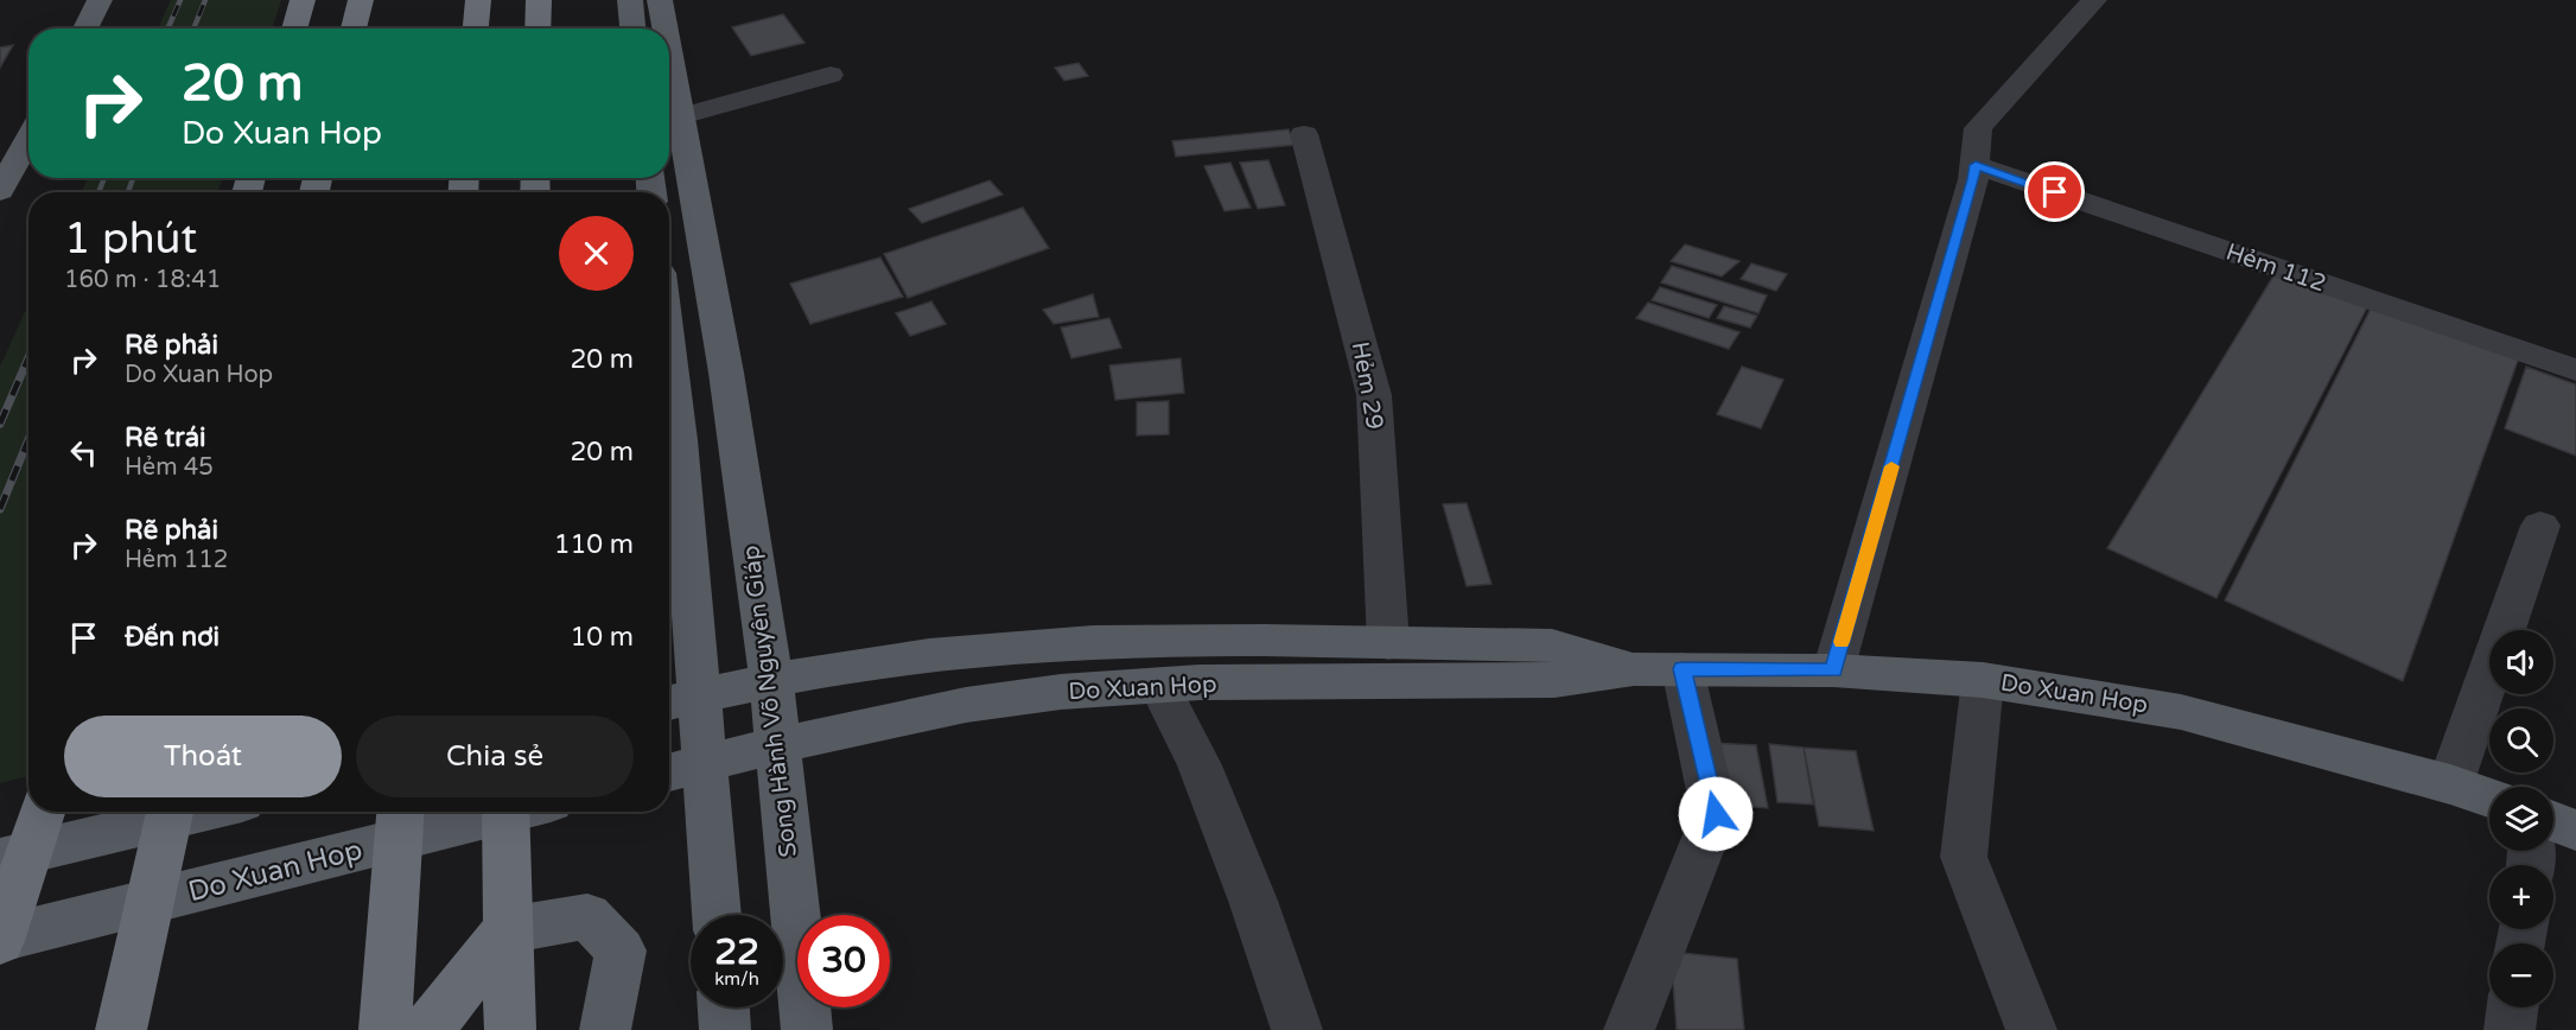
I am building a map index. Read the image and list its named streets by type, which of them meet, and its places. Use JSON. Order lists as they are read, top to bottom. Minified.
{"streets":{"main road":["Do Xuan Hop","Song Hành Võ Nguyên Giáp"],"street":["Hẻm 112","Hẻm 29"]},"crossings":[["Hẻm 29","Do Xuan Hop"],["Do Xuan Hop","Song Hành Võ Nguyên Giáp"]],"page":{"turn":["20 m","Do Xuan Hop"],"heading":["1 phút","160 m · 18:41"],"list":[{"name":"Rẽ phải","note":"Do Xuan Hop","value":"20 m"},{"name":"Rẽ trái","note":"Hẻm 45","value":"20 m"},{"name":"Rẽ phải","note":"Hẻm 112","value":"110 m"},{"name":"Đến nơi","value":"10 m"}],"map_buttons":["+","−"],"buttons":["Thoát","Chia sẻ"],"speed":"22 km/h","limit":"30"}}
